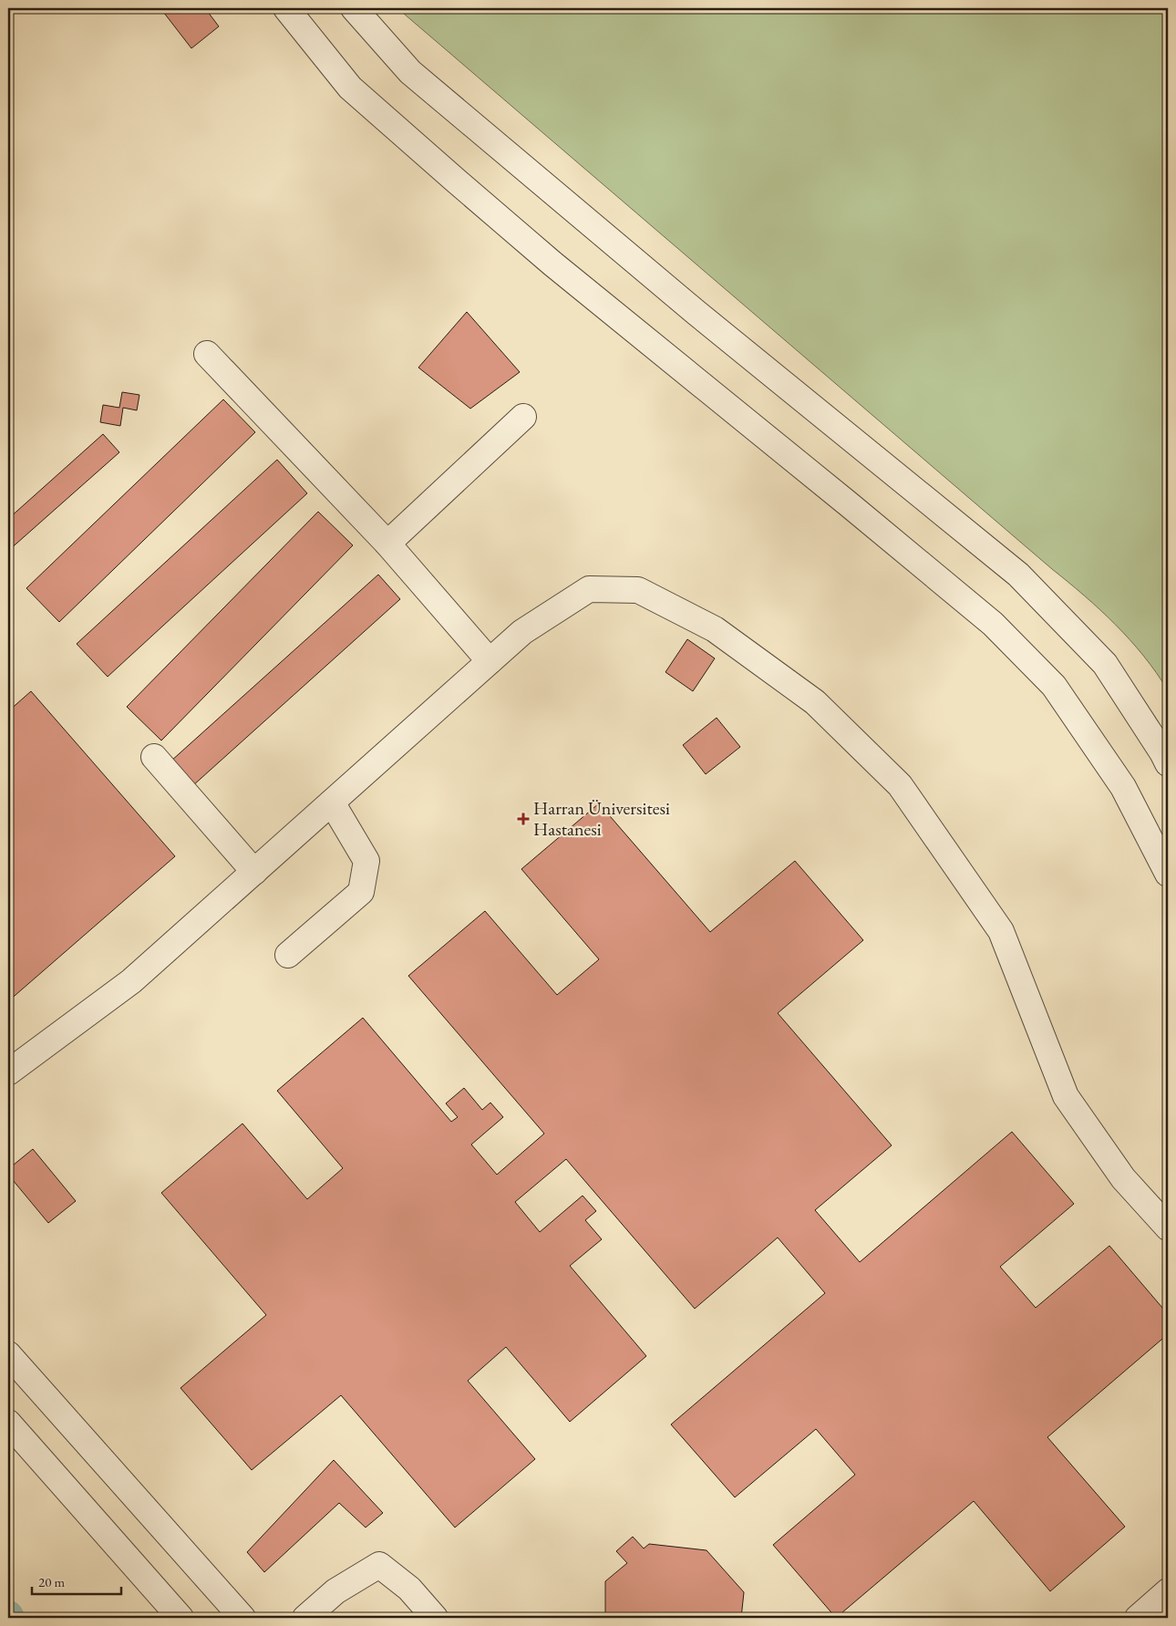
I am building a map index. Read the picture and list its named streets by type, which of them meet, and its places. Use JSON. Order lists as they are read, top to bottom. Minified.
{"places":{"health":["Harran Üniversitesi Hastanesi"]},"scale_bar":"20 m"}
